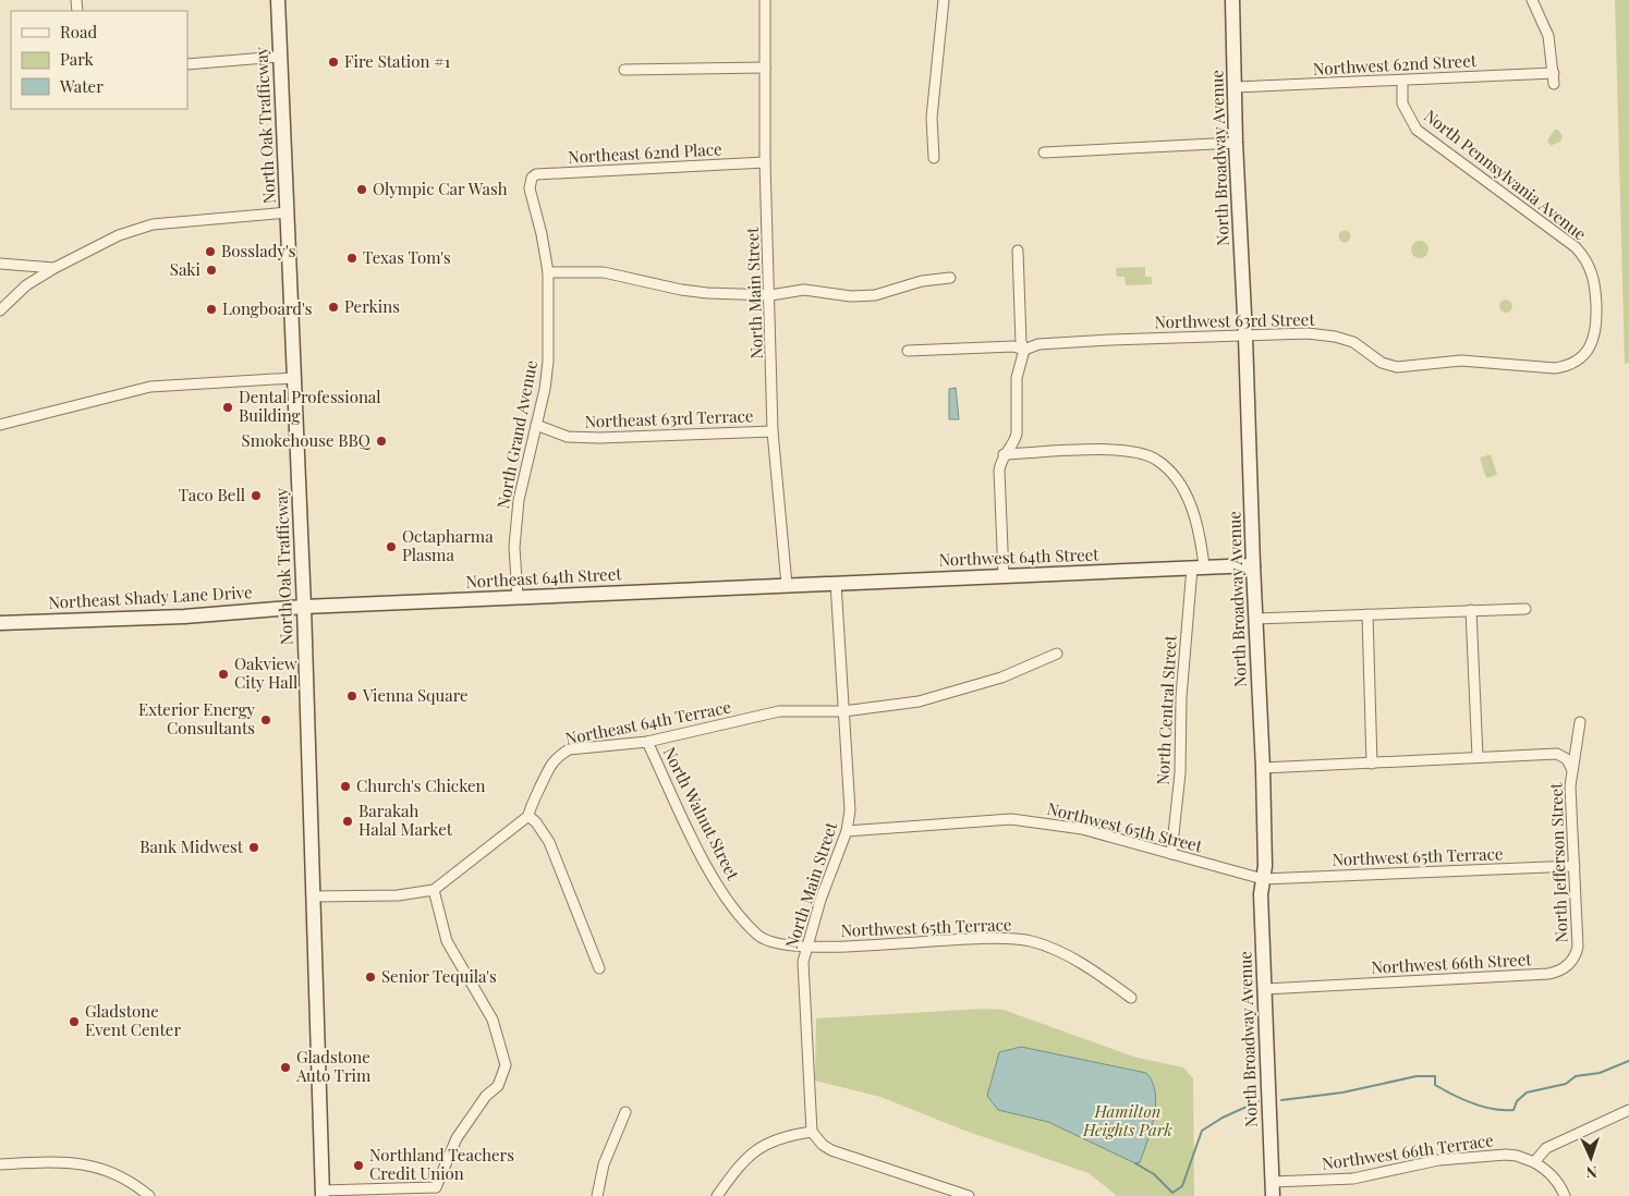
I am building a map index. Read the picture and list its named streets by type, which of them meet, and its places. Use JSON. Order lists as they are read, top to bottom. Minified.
{"streets":{"street":["Northwest 62nd Street","North Oak Trafficway","Northeast 62nd Place","North Broadway Avenue","North Pennsylvania Avenue","North Main Street","Northwest 63rd Street","Northeast 63rd Terrace","North Grand Avenue","Northwest 64th Street","Northeast 64th Street","Northeast Shady Lane Drive","North Central Street","Northeast 64th Terrace","North Walnut Street","Northwest 65th Street","Northwest 65th Terrace","North Jefferson Street","Northwest 66th Street","Northwest 66th Terrace"]},"crossings":[["Northwest 62nd Street","North Broadway Avenue"],["Northwest 62nd Street","North Pennsylvania Avenue"],["North Oak Trafficway","Northeast 64th Street"],["North Oak Trafficway","Northeast Shady Lane Drive"],["Northeast 62nd Place","North Main Street"],["Northeast 62nd Place","North Grand Avenue"],["North Broadway Avenue","Northwest 63rd Street"],["North Broadway Avenue","Northwest 64th Street"],["North Broadway Avenue","Northwest 65th Street"],["North Broadway Avenue","Northwest 65th Terrace"],["North Broadway Avenue","Northwest 66th Street"],["North Broadway Avenue","Northwest 66th Terrace"],["North Pennsylvania Avenue","Northwest 63rd Street"],["North Main Street","Northeast 63rd Terrace"],["North Main Street","Northwest 64th Street"],["North Main Street","Northeast 64th Street"],["North Main Street","Northeast 64th Terrace"],["North Main Street","North Walnut Street"],["North Main Street","Northwest 65th Street"],["North Main Street","Northwest 65th Terrace"],["Northeast 63rd Terrace","North Grand Avenue"],["North Grand Avenue","Northeast 64th Street"],["Northwest 64th Street","Northeast 64th Street"],["Northwest 64th Street","North Central Street"],["Northeast 64th Street","Northeast Shady Lane Drive"],["North Central Street","Northwest 65th Street"],["Northeast 64th Terrace","North Walnut Street"],["North Walnut Street","Northwest 65th Terrace"],["Northwest 65th Street","Northwest 65th Terrace"],["Northwest 65th Terrace","North Jefferson Street"],["North Jefferson Street","Northwest 66th Street"]],"parks":["Hamilton Heights Park"],"places":["Fire Station #1","Olympic Car Wash","Bosslady's","Texas Tom's","Saki","Perkins","Longboard's","Dental Professional Building","Smokehouse BBQ","Taco Bell","Octapharma Plasma","Oakview City Hall","Vienna Square","Exterior Energy Consultants","Church's Chicken","Barakah Halal Market","Bank Midwest","Senior Tequila's","Gladstone Event Center","Gladstone Auto Trim","Northland Teachers Credit Union"],"legend":["Road","Park","Water"],"north":"bottom"}
